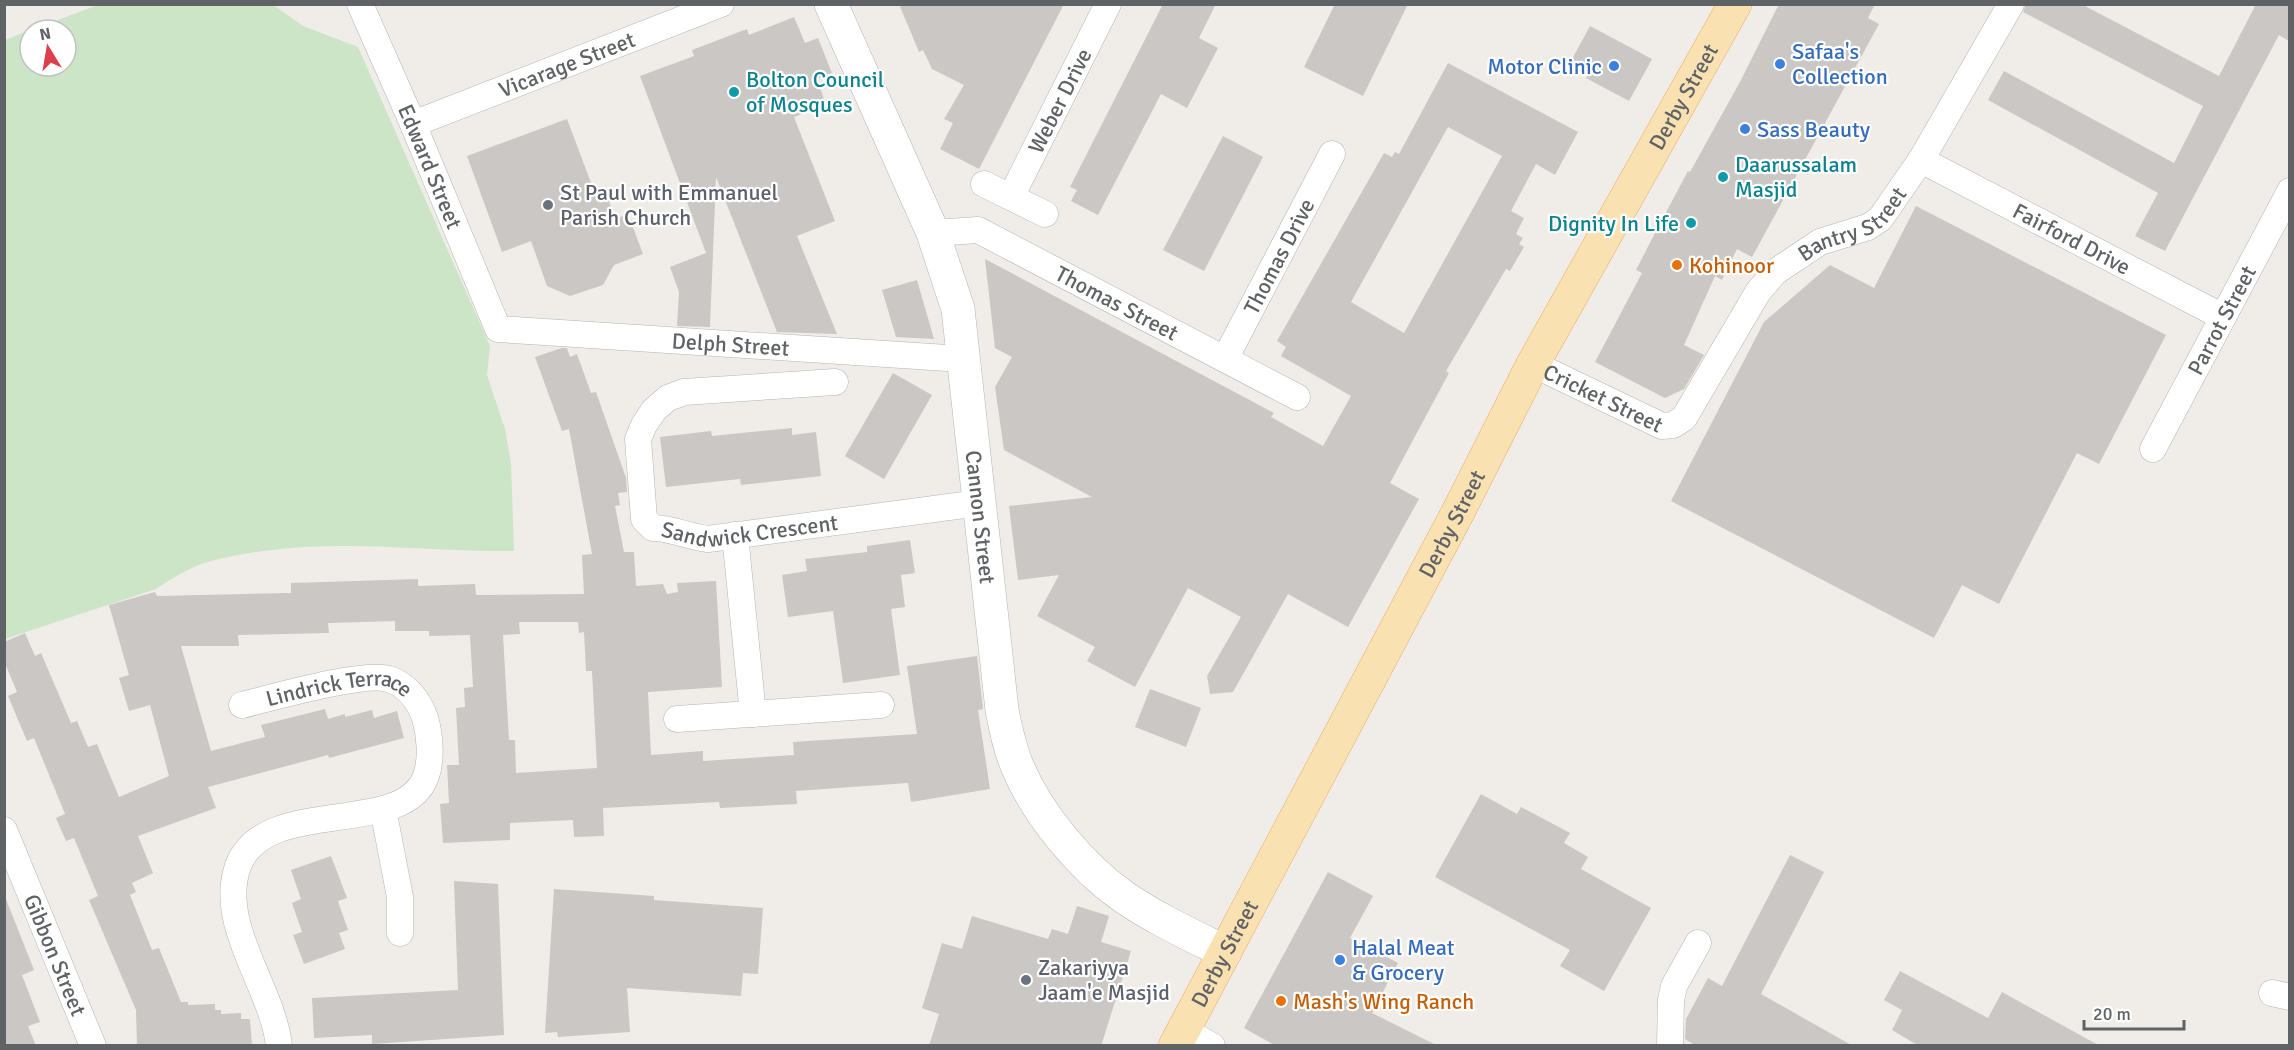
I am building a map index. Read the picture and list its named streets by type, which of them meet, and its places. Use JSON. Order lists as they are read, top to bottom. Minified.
{"streets":{"main road":["Derby Street"],"street":["Vicarage Street","Weber Drive","Edward Street","Bantry Street","Fairford Drive","Thomas Drive","Thomas Street","Parrot Street","Delph Street","Cricket Street","Cannon Street","Sandwick Crescent","Lindrick Terrace","Gibbon Street"]},"crossings":[["Vicarage Street","Edward Street"],["Derby Street","Cricket Street"],["Derby Street","Cannon Street"],["Edward Street","Delph Street"],["Bantry Street","Fairford Drive"],["Bantry Street","Cricket Street"],["Fairford Drive","Parrot Street"],["Thomas Drive","Thomas Street"],["Thomas Street","Cannon Street"],["Delph Street","Cannon Street"],["Cannon Street","Sandwick Crescent"]],"places":["Safaa's Collection","Motor Clinic","Bolton Council of Mosques","Sass Beauty","Daarussalam Masjid","St Paul with Emmanuel Parish Church","Dignity In Life","Kohinoor","Halal Meat & Grocery","Zakariyya Jaam'e Masjid","Mash's Wing Ranch"],"scale_bar":"20 m","north":"top"}
